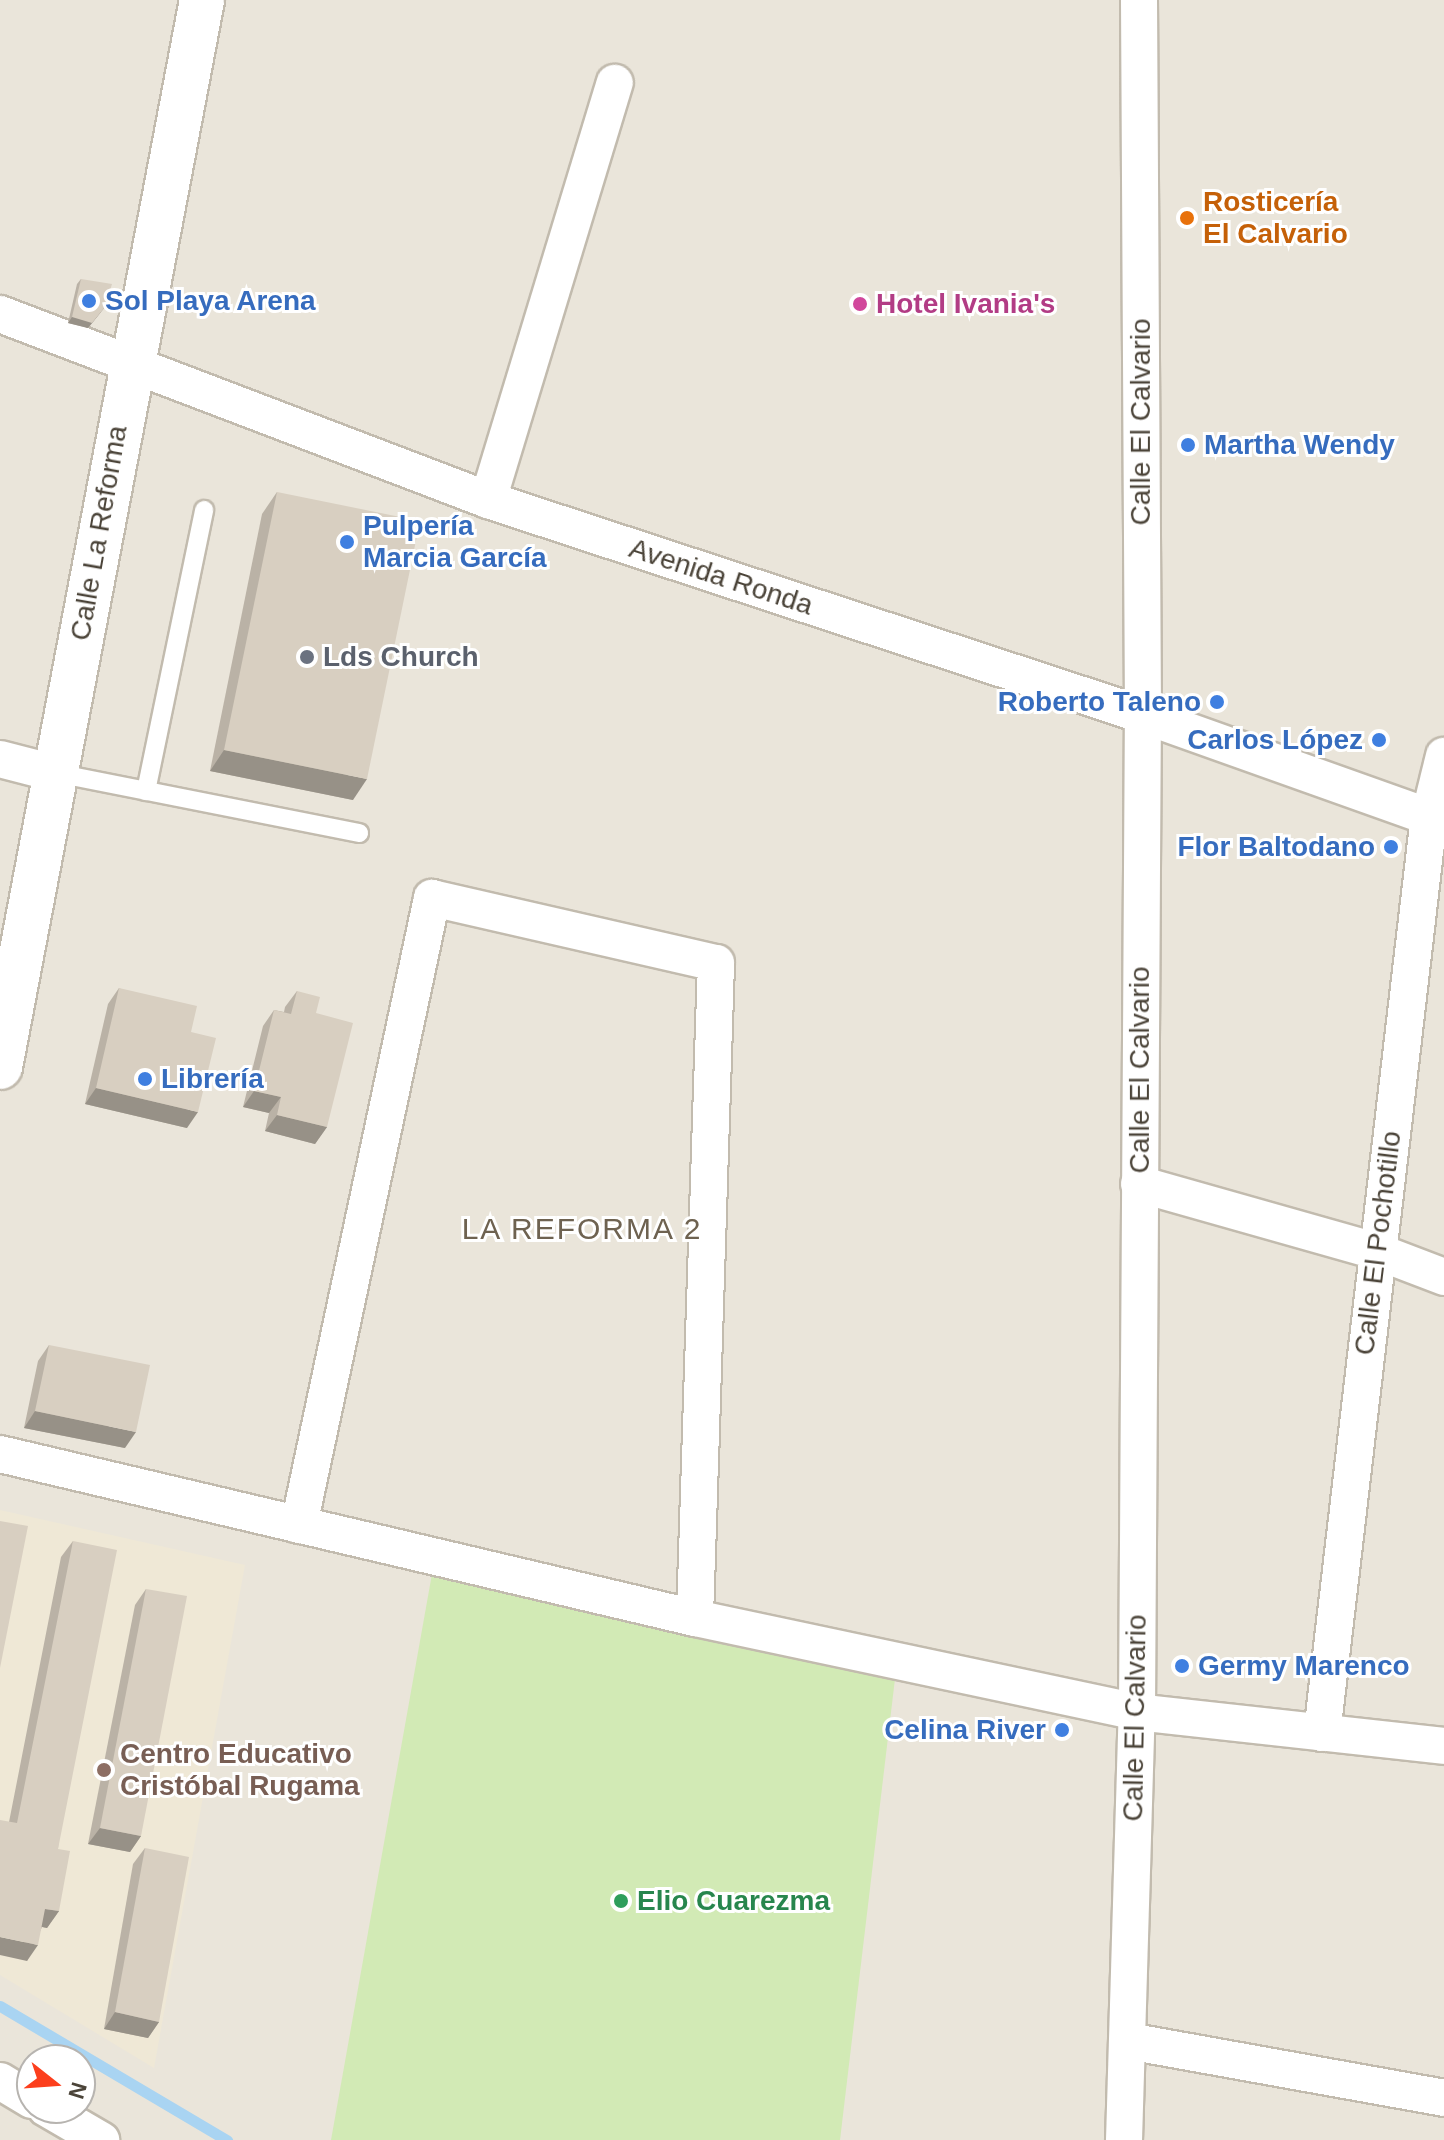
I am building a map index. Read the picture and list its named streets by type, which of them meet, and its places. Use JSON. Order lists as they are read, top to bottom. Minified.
{"streets":{"street":["Calle El Calvario","Calle La Reforma","Avenida Ronda","Calle El Pochotillo"]},"crossings":[["Calle El Calvario","Avenida Ronda"],["Calle La Reforma","Avenida Ronda"],["Avenida Ronda","Calle El Pochotillo"]],"districts":["LA REFORMA 2"],"places":["Rosticería El Calvario","Sol Playa Arena","Hotel Ivania's","Martha Wendy","Pulpería Marcia García","Lds Church","Roberto Taleno","Carlos López","Flor Baltodano","Librería","Germy Marenco","Celina River","Centro Educativo Cristóbal Rugama","Elio Cuarezma"],"north":"right"}
